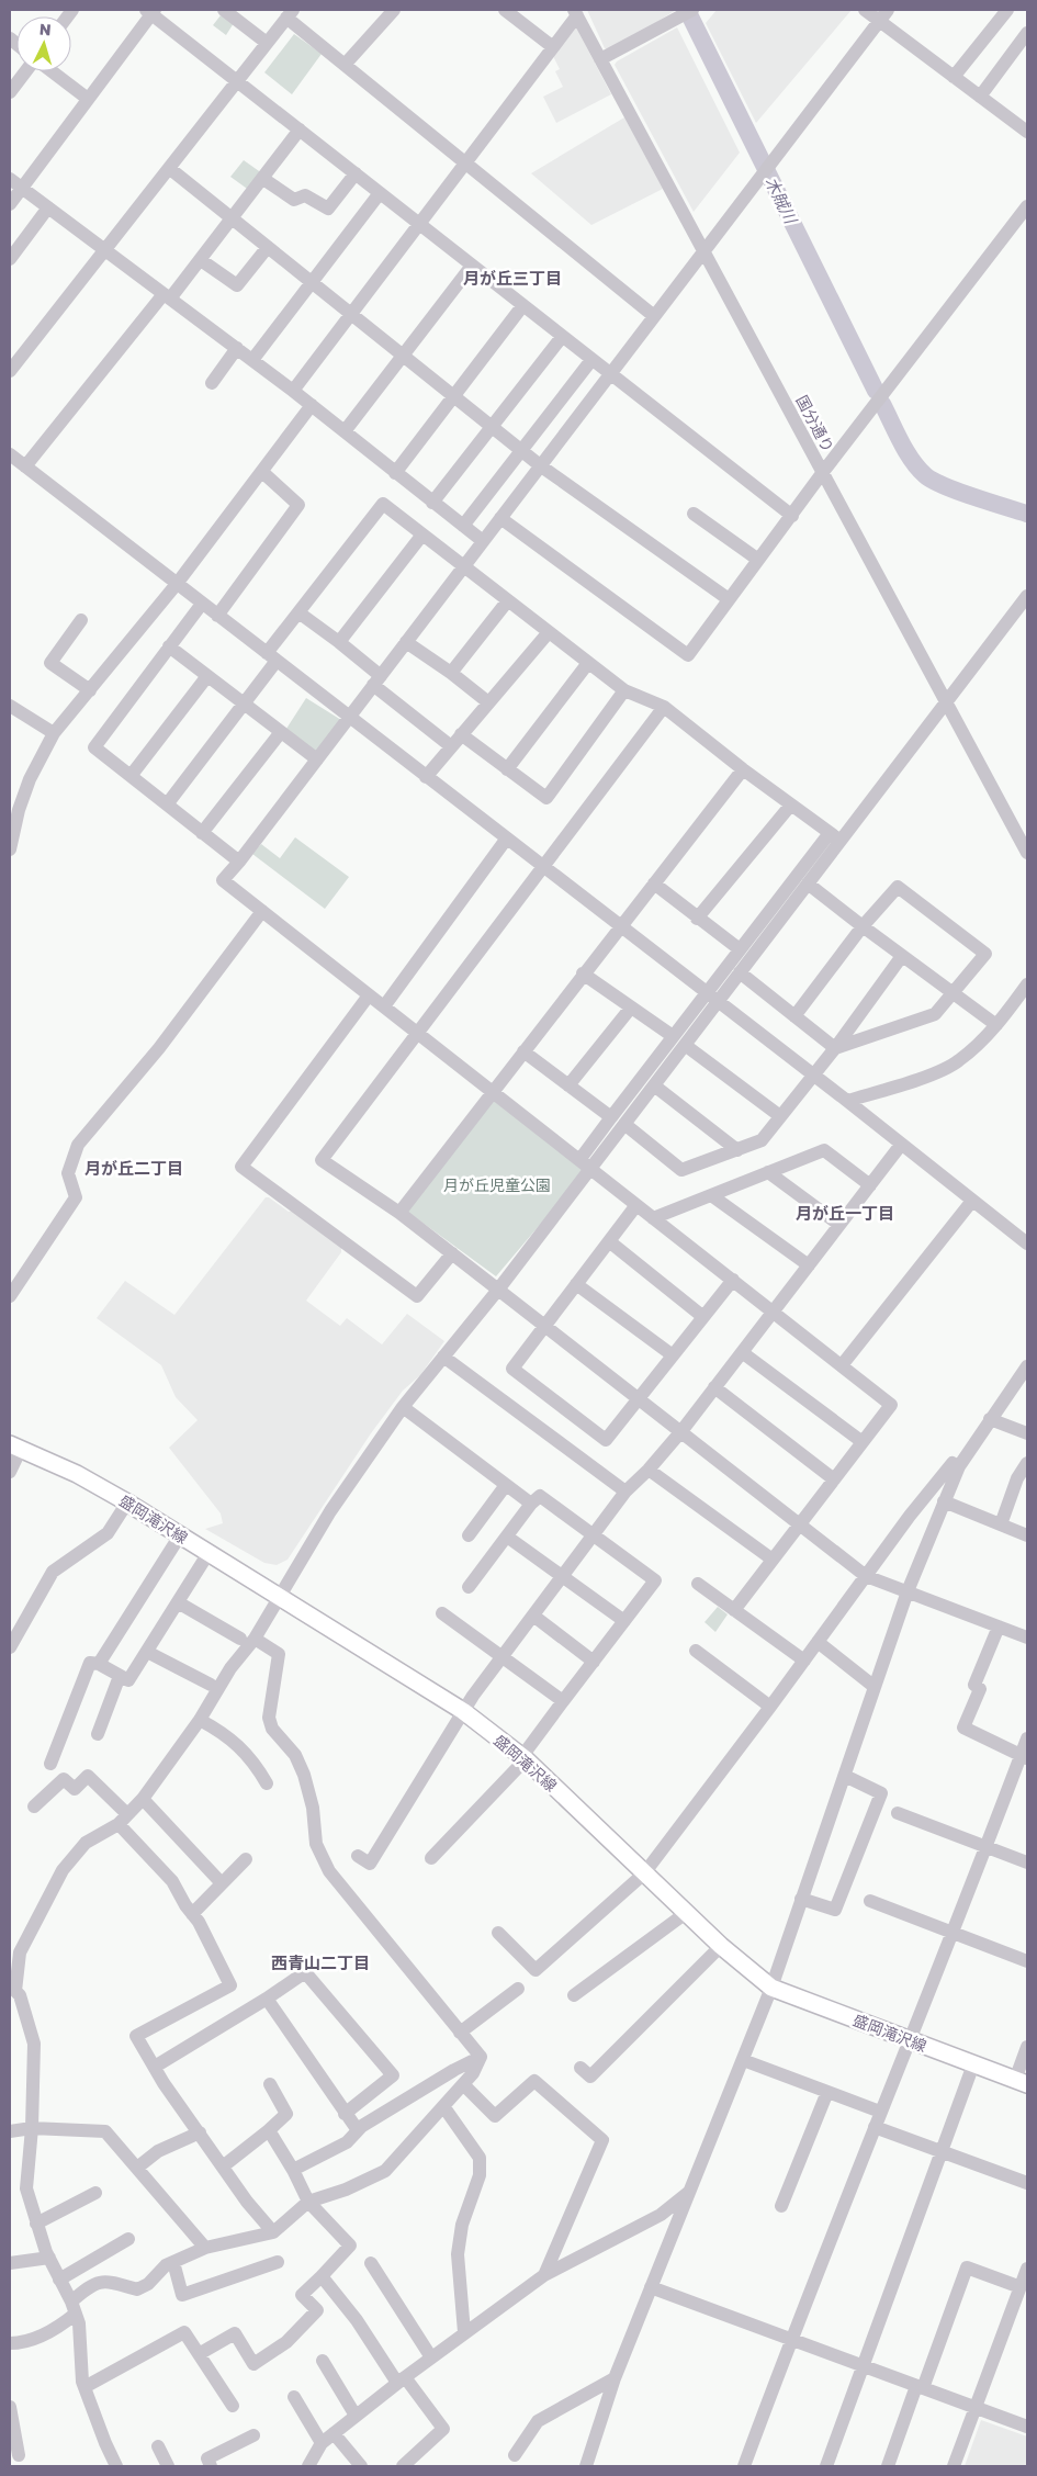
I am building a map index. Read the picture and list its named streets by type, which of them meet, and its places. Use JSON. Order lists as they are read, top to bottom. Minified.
{"streets":{"main road":["盛岡滝沢線"],"street":["国分通り"]},"districts":["月が丘三丁目","月が丘二丁目","月が丘一丁目","西青山二丁目"],"water":["木賊川"],"parks":["月が丘児童公園"],"north":"top"}
